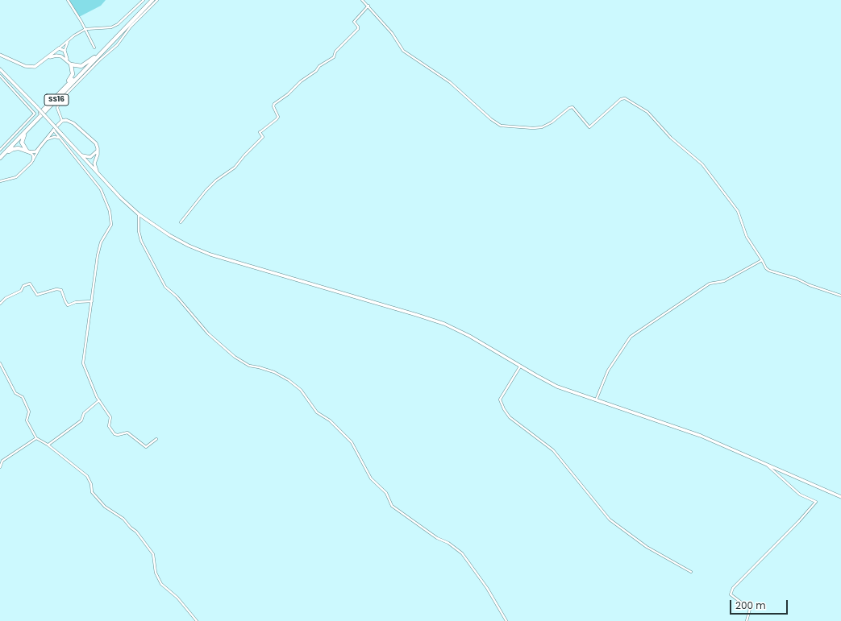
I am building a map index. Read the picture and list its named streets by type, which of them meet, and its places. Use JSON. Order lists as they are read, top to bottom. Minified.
{"streets":{"highway":["SS16"]},"scale_bar":"200 m"}
